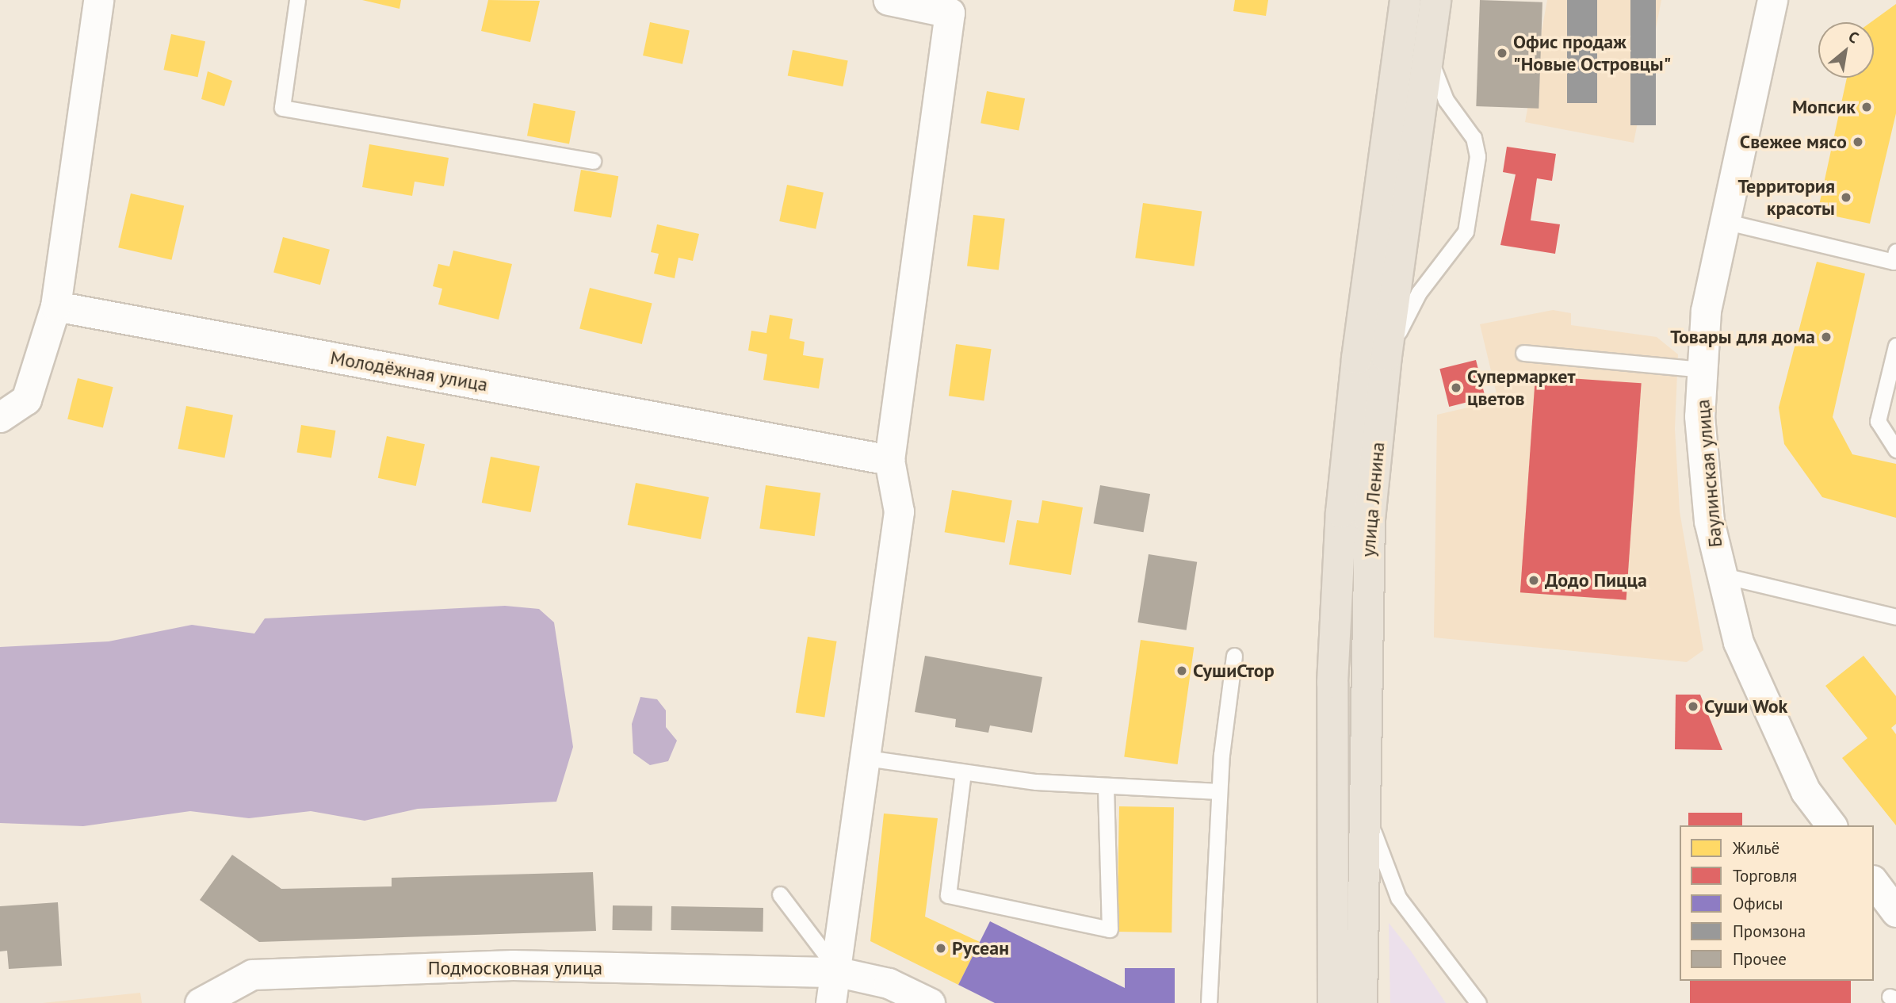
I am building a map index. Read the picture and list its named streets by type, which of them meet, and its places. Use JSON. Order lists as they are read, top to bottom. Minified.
{"streets":{"main road":["улица Ленина"],"street":["Молодёжная улица","Баулинская улица","Подмосковная улица"]},"places":["Офис продаж \"Новые Островцы\"","Мопсик","Свежее мясо","Территория красоты","Товары для дома","Супермаркет цветов","Додо Пицца","СушиСтор","Суши Wok","Русеан"],"legend":["Жильё","Торговля","Офисы","Промзона","Прочее"],"north":"top right"}
